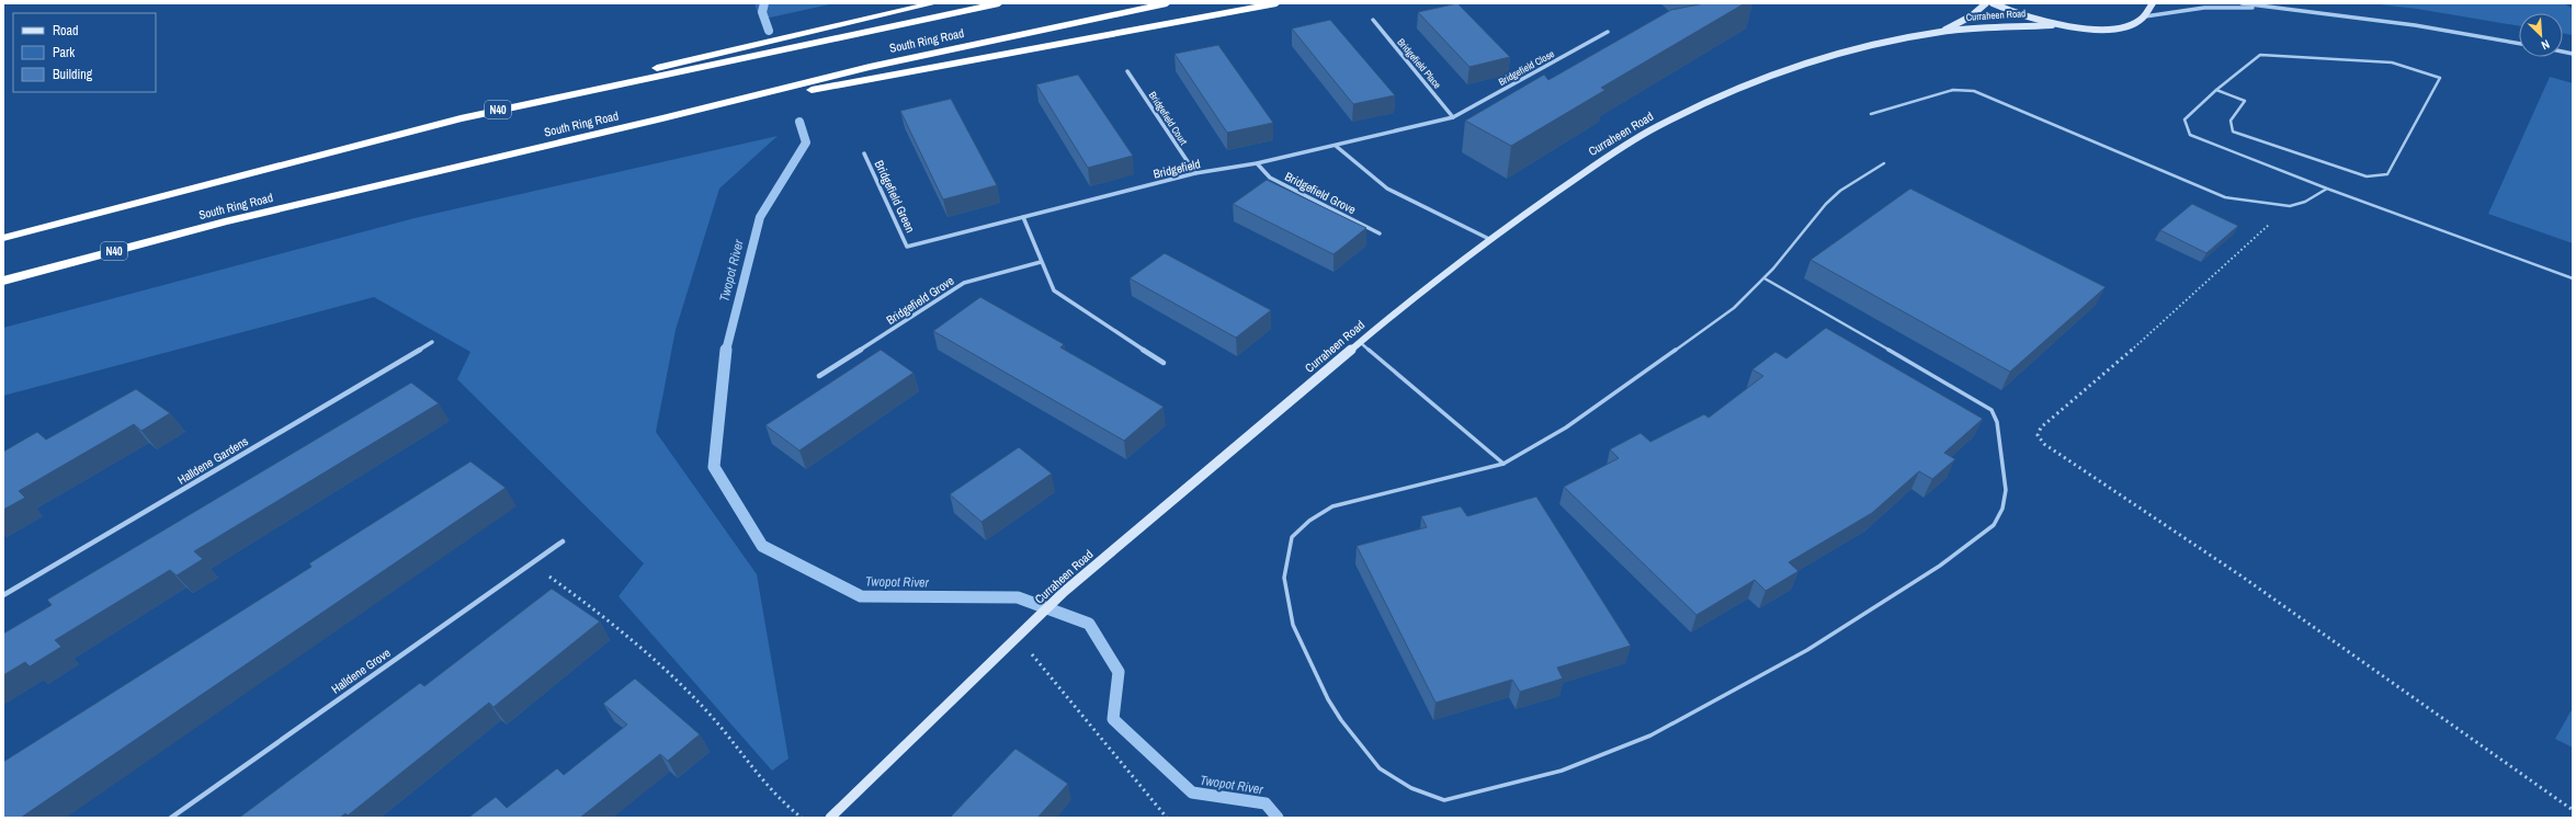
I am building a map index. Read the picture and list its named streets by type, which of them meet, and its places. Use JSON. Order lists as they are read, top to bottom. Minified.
{"streets":{"highway":["South Ring Road","N40"],"street":["Curraheen Road","Bridgefield Place","Bridgefield Close","Bridgefield Court","Bridgefield","Bridgefield Grove","Bridgefield Green","Halldene Gardens","Halldene Grove"]},"crossings":[["Bridgefield Place","Bridgefield Close"],["Bridgefield Place","Bridgefield"],["Bridgefield Close","Bridgefield"],["Bridgefield Court","Bridgefield"],["Bridgefield","Bridgefield Grove"],["Bridgefield","Bridgefield Green"]],"water":["Twopot River"],"legend":["Road","Park","Building"],"north":"bottom right"}
